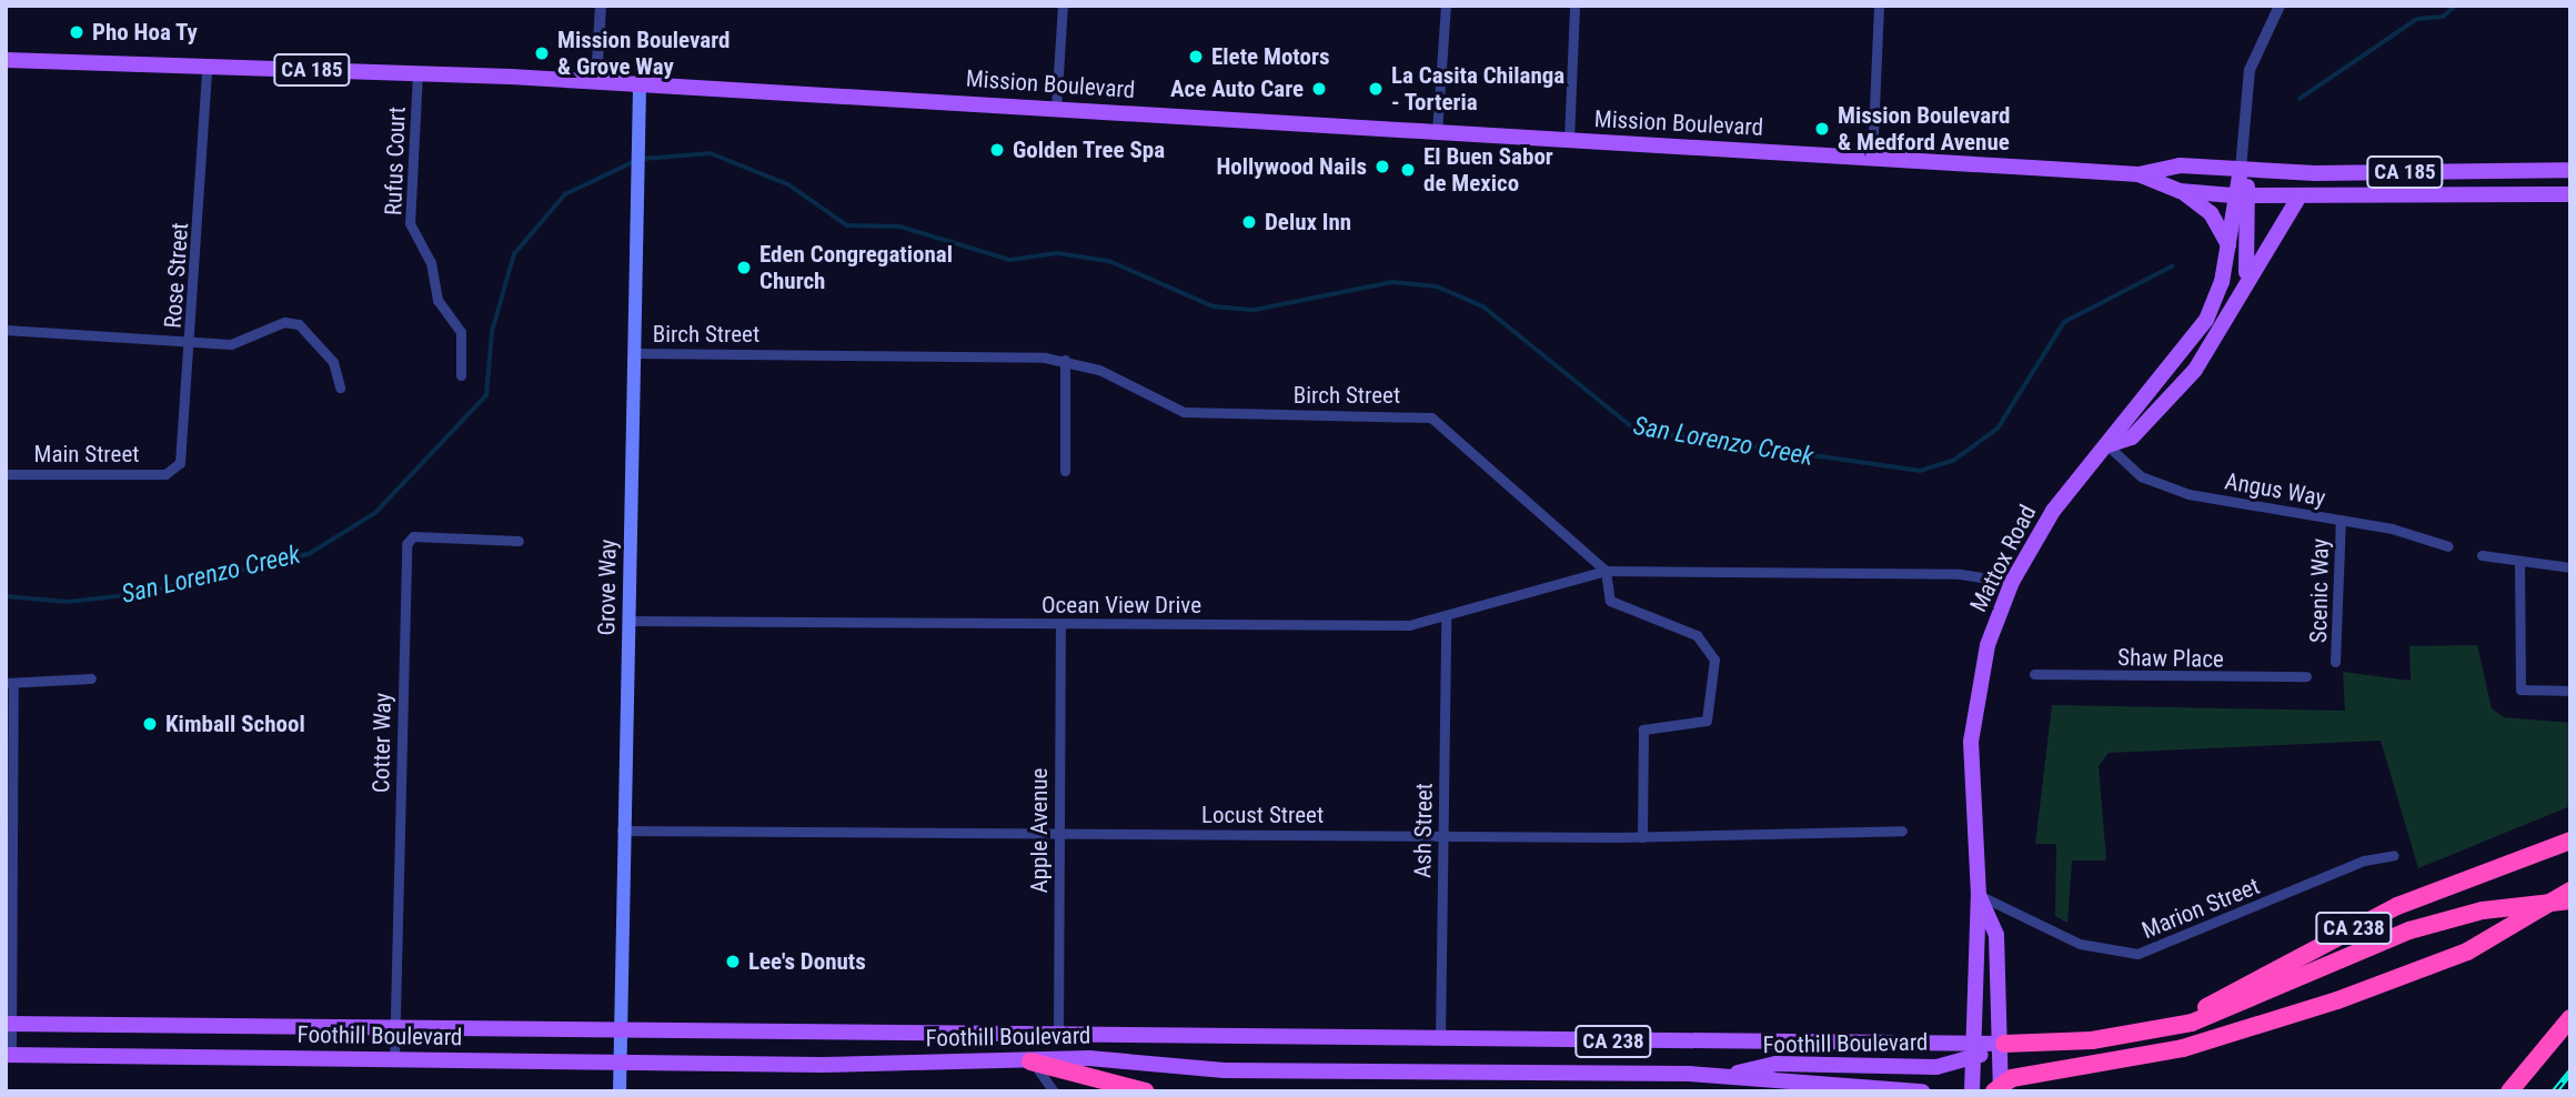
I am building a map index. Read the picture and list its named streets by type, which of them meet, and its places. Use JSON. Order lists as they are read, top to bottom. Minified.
{"streets":{"highway":["CA 238"],"main road":["CA 185","Mission Boulevard","Mattox Road","Grove Way","Foothill Boulevard"],"street":["Rufus Court","Rose Street","Birch Street","Main Street","Angus Way","Scenic Way","Ocean View Drive","Shaw Place","Cotter Way","Locust Street","Apple Avenue","Ash Street","Marion Street"]},"crossings":[["Mission Boulevard","Rufus Court"],["Mission Boulevard","Rose Street"],["Mission Boulevard","Mattox Road"],["Mission Boulevard","Grove Way"],["Rose Street","Main Street"],["Birch Street","Grove Way"],["Birch Street","Ocean View Drive"],["Angus Way","Mattox Road"],["Angus Way","Scenic Way"],["Mattox Road","Marion Street"],["Mattox Road","CA 238"],["Mattox Road","Foothill Boulevard"],["Grove Way","Ocean View Drive"],["Grove Way","Locust Street"],["Grove Way","Foothill Boulevard"],["Ocean View Drive","Apple Avenue"],["Ocean View Drive","Ash Street"],["Cotter Way","Foothill Boulevard"],["Locust Street","Apple Avenue"],["Locust Street","Ash Street"],["Apple Avenue","Foothill Boulevard"],["Ash Street","Foothill Boulevard"],["CA 238","Foothill Boulevard"]],"water":["San Lorenzo Creek"],"places":["Pho Hoa Ty","Mission Boulevard & Grove Way","Elete Motors","Ace Auto Care","La Casita Chilanga - Torteria","Mission Boulevard & Medford Avenue","Golden Tree Spa","Hollywood Nails","El Buen Sabor de Mexico","Delux Inn","Eden Congregational Church","Kimball School","Lee's Donuts"]}
